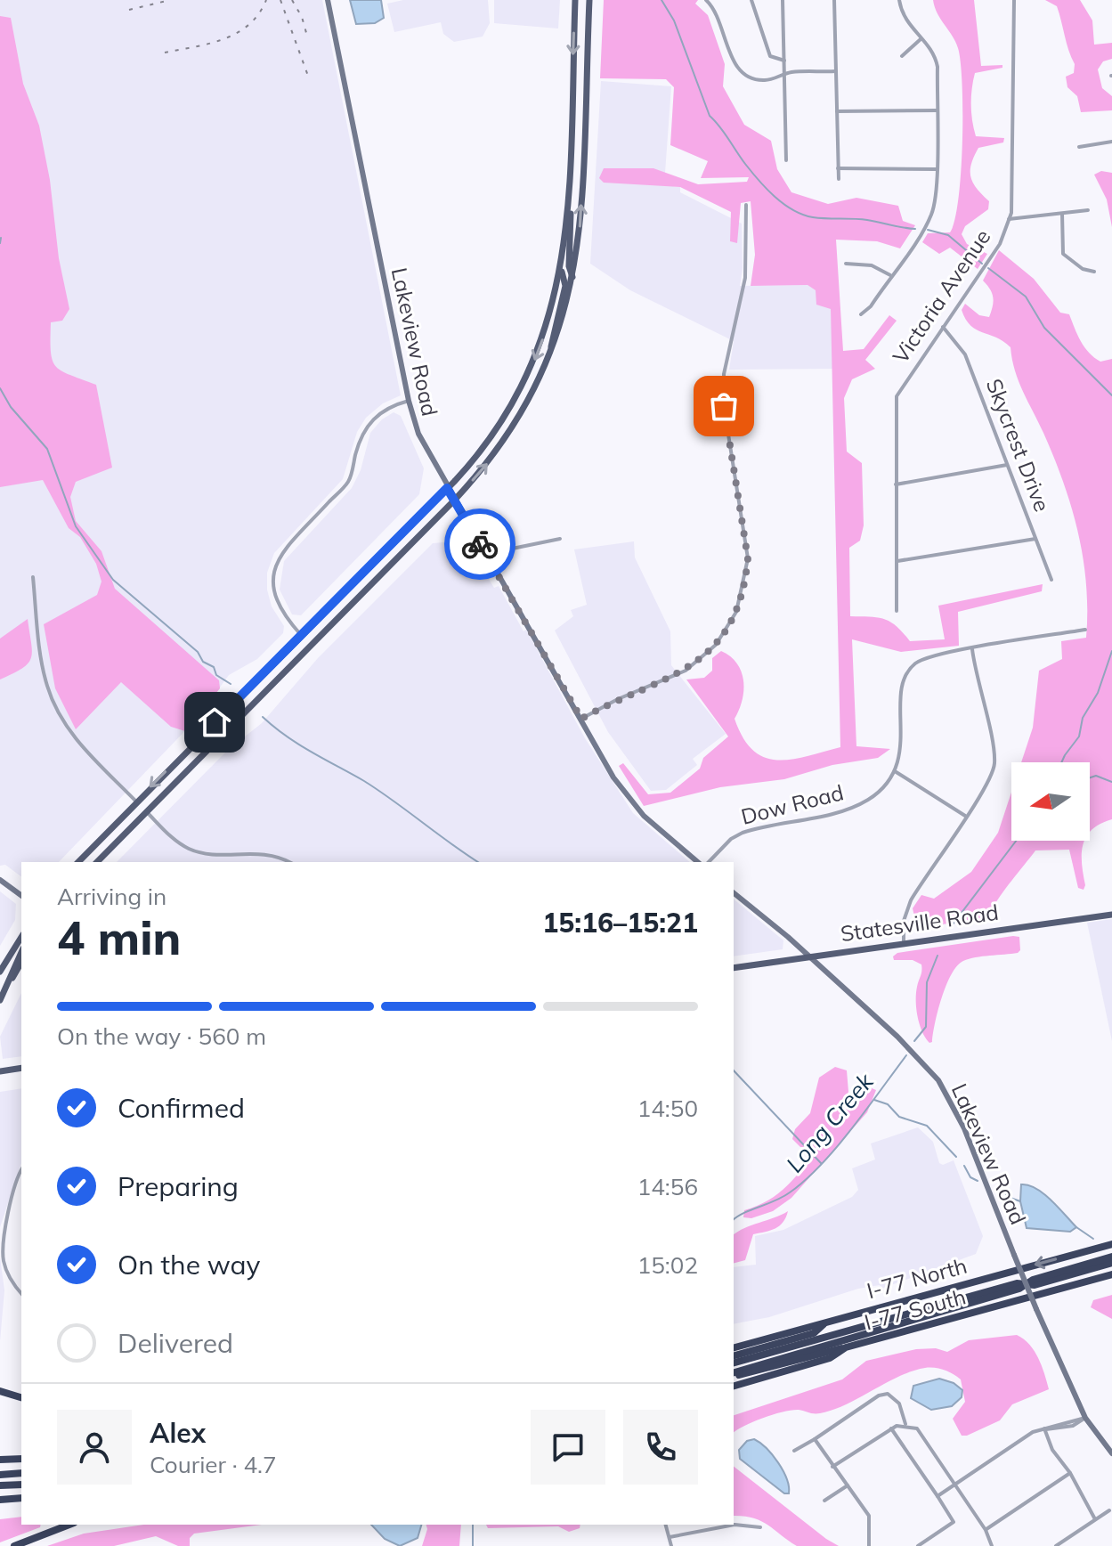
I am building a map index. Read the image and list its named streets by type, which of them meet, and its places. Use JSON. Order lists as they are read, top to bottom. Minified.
{"streets":{"highway":["I-77 North","I-77 South"],"main road":["Lakeview Road","Statesville Road"],"street":["Victoria Avenue","Skycrest Drive","Dow Road"]},"crossings":[["Victoria Avenue","Skycrest Drive"],["Lakeview Road","Statesville Road"]],"water":["Long Creek"],"north":"left","page":{"heading":["4 min","Arriving in","15:16–15:21"],"panel":["Alex","Courier · 4.7"],"bar":"On the way · 560 m","list":[["Confirmed","14:50"],["Preparing","14:56"],["On the way","15:02"],"Delivered"]}}
